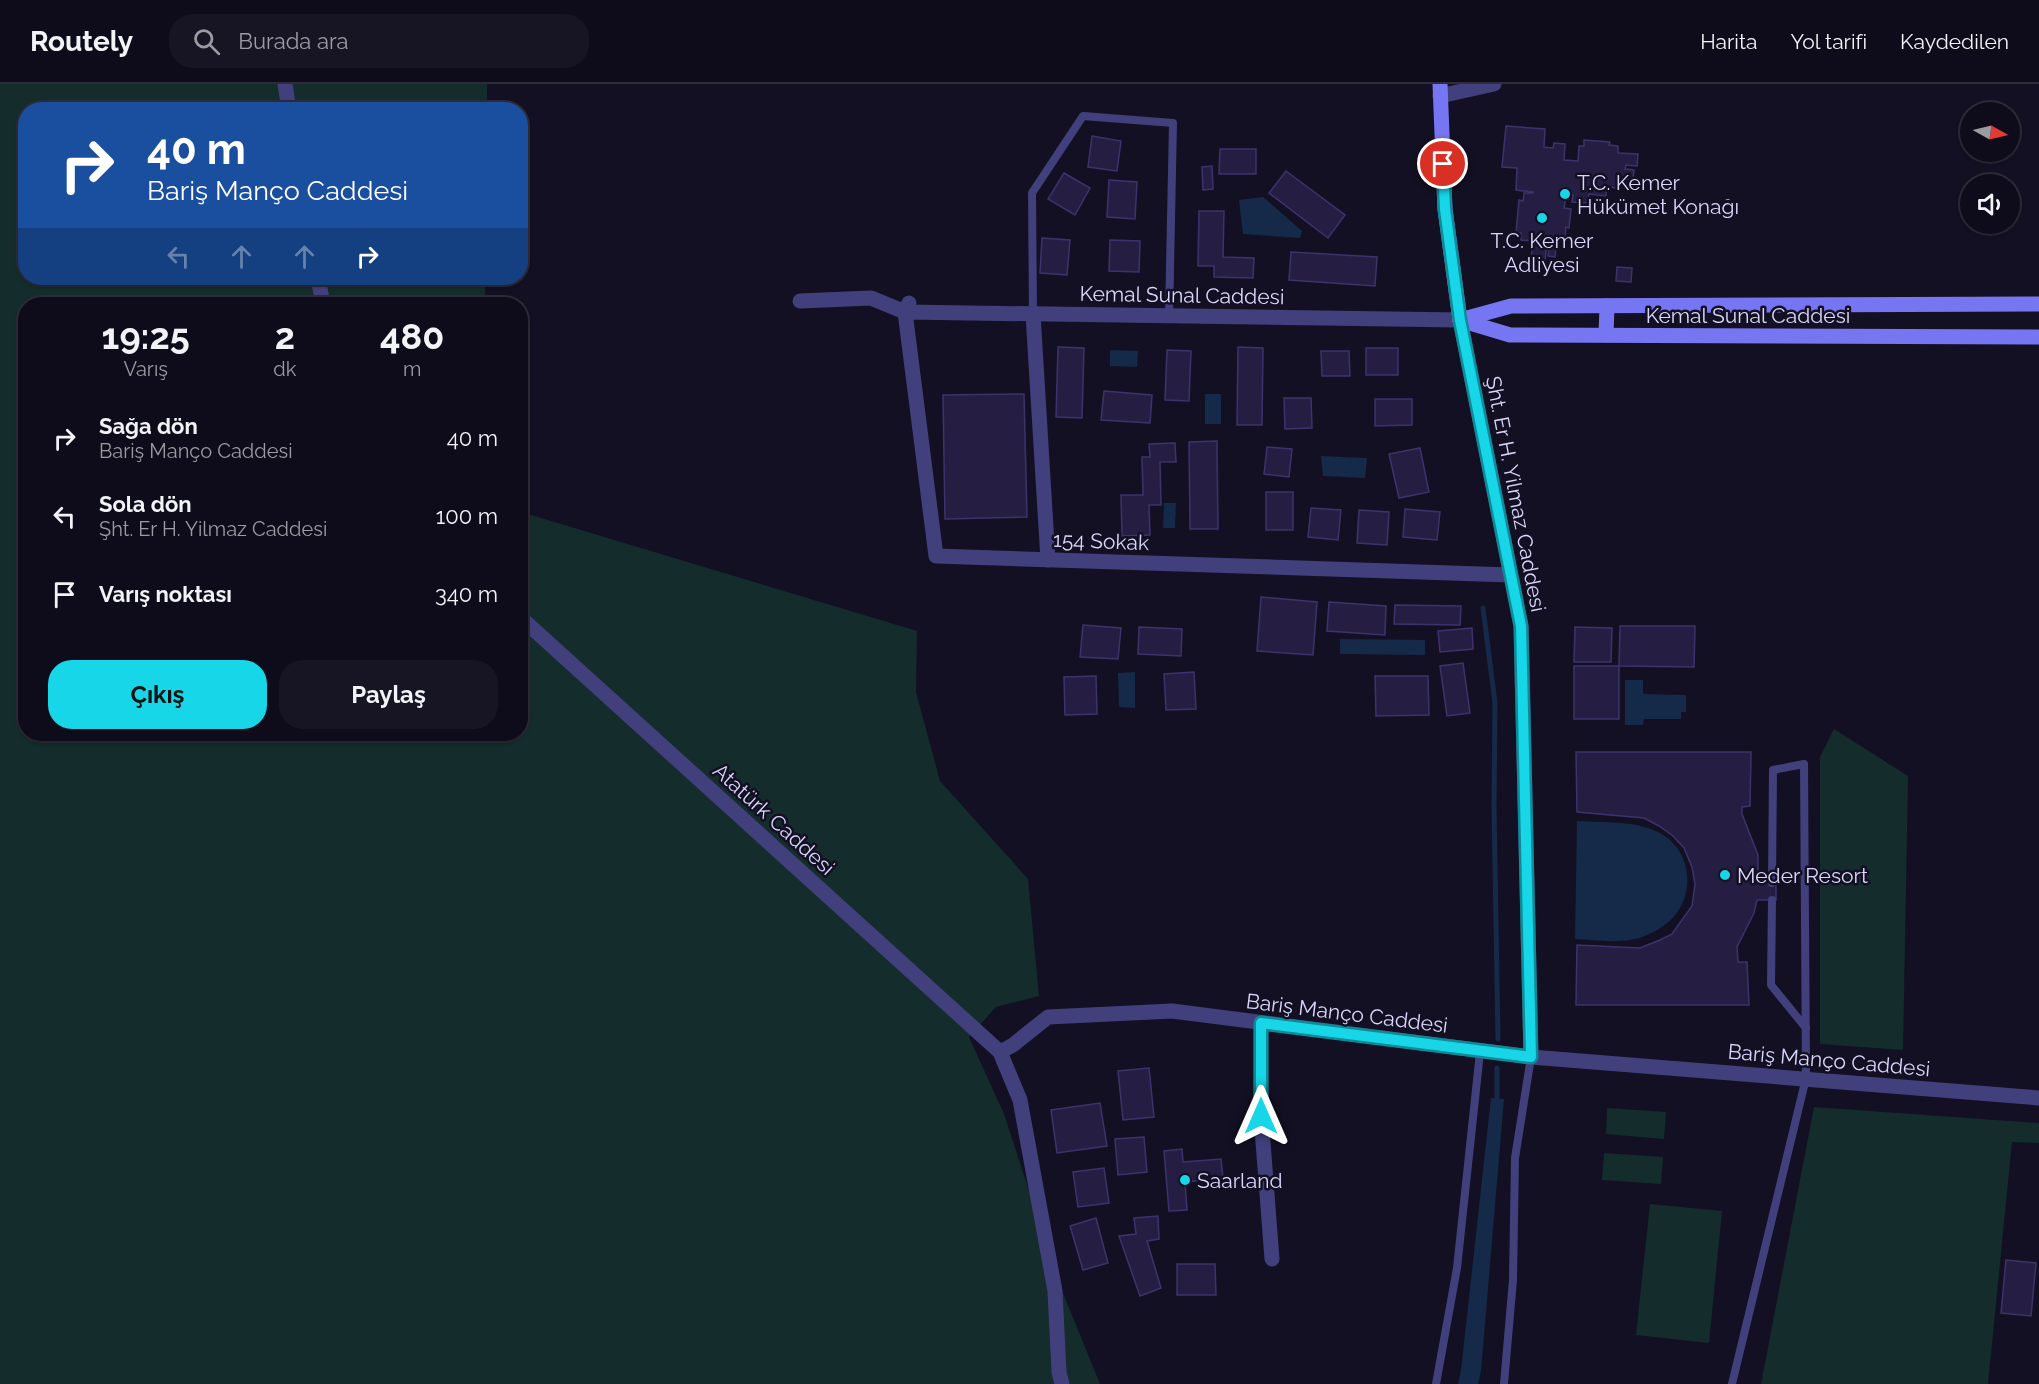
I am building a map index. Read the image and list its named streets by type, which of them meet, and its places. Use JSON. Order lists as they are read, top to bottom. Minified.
{"streets":{"street":["Kemal Sunal Caddesi","Şht. Er H. Yilmaz Caddesi","154 Sokak","Atatürk Caddesi","Bariş Manço Caddesi"]},"crossings":[["Kemal Sunal Caddesi","Şht. Er H. Yilmaz Caddesi"],["Kemal Sunal Caddesi","154 Sokak"],["Şht. Er H. Yilmaz Caddesi","154 Sokak"],["Şht. Er H. Yilmaz Caddesi","Bariş Manço Caddesi"],["Atatürk Caddesi","Bariş Manço Caddesi"]],"places":["T.C. Kemer Hükümet Konağı","T.C. Kemer Adliyesi","Meder Resort","Saarland"],"north":"right","page":{"header":"Routely","search":"Burada ara","nav":["Harita","Yol tarifi","Kaydedilen"],"turn":["40 m","Bariş Manço Caddesi"],"eta":["19:25","Varış","2","dk","480","m"],"list":[{"name":"Sağa dön","note":"Bariş Manço Caddesi","value":"40 m"},{"name":"Sola dön","note":"Şht. Er H. Yilmaz Caddesi","value":"100 m"},{"name":"Varış noktası","value":"340 m"}],"buttons":["Çıkış","Paylaş"]}}
